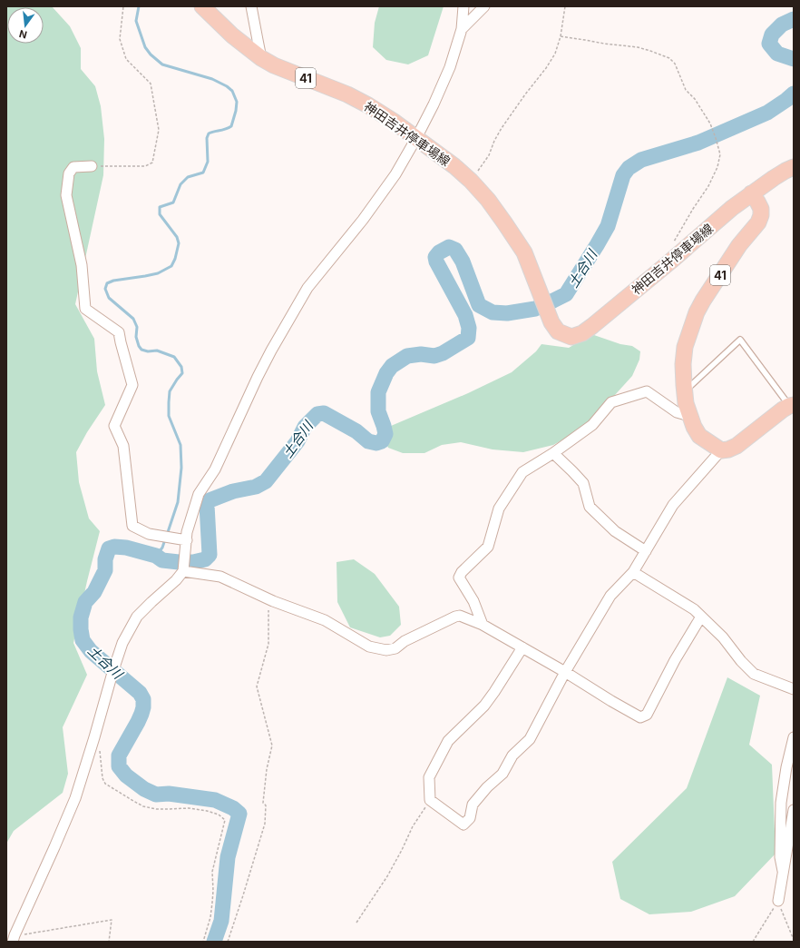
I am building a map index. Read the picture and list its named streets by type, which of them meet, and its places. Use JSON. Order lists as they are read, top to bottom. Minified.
{"streets":{"main road":["41","神田吉井停車場線"]},"crossings":[["41","神田吉井停車場線"]],"water":["土合川"],"north":"bottom"}
